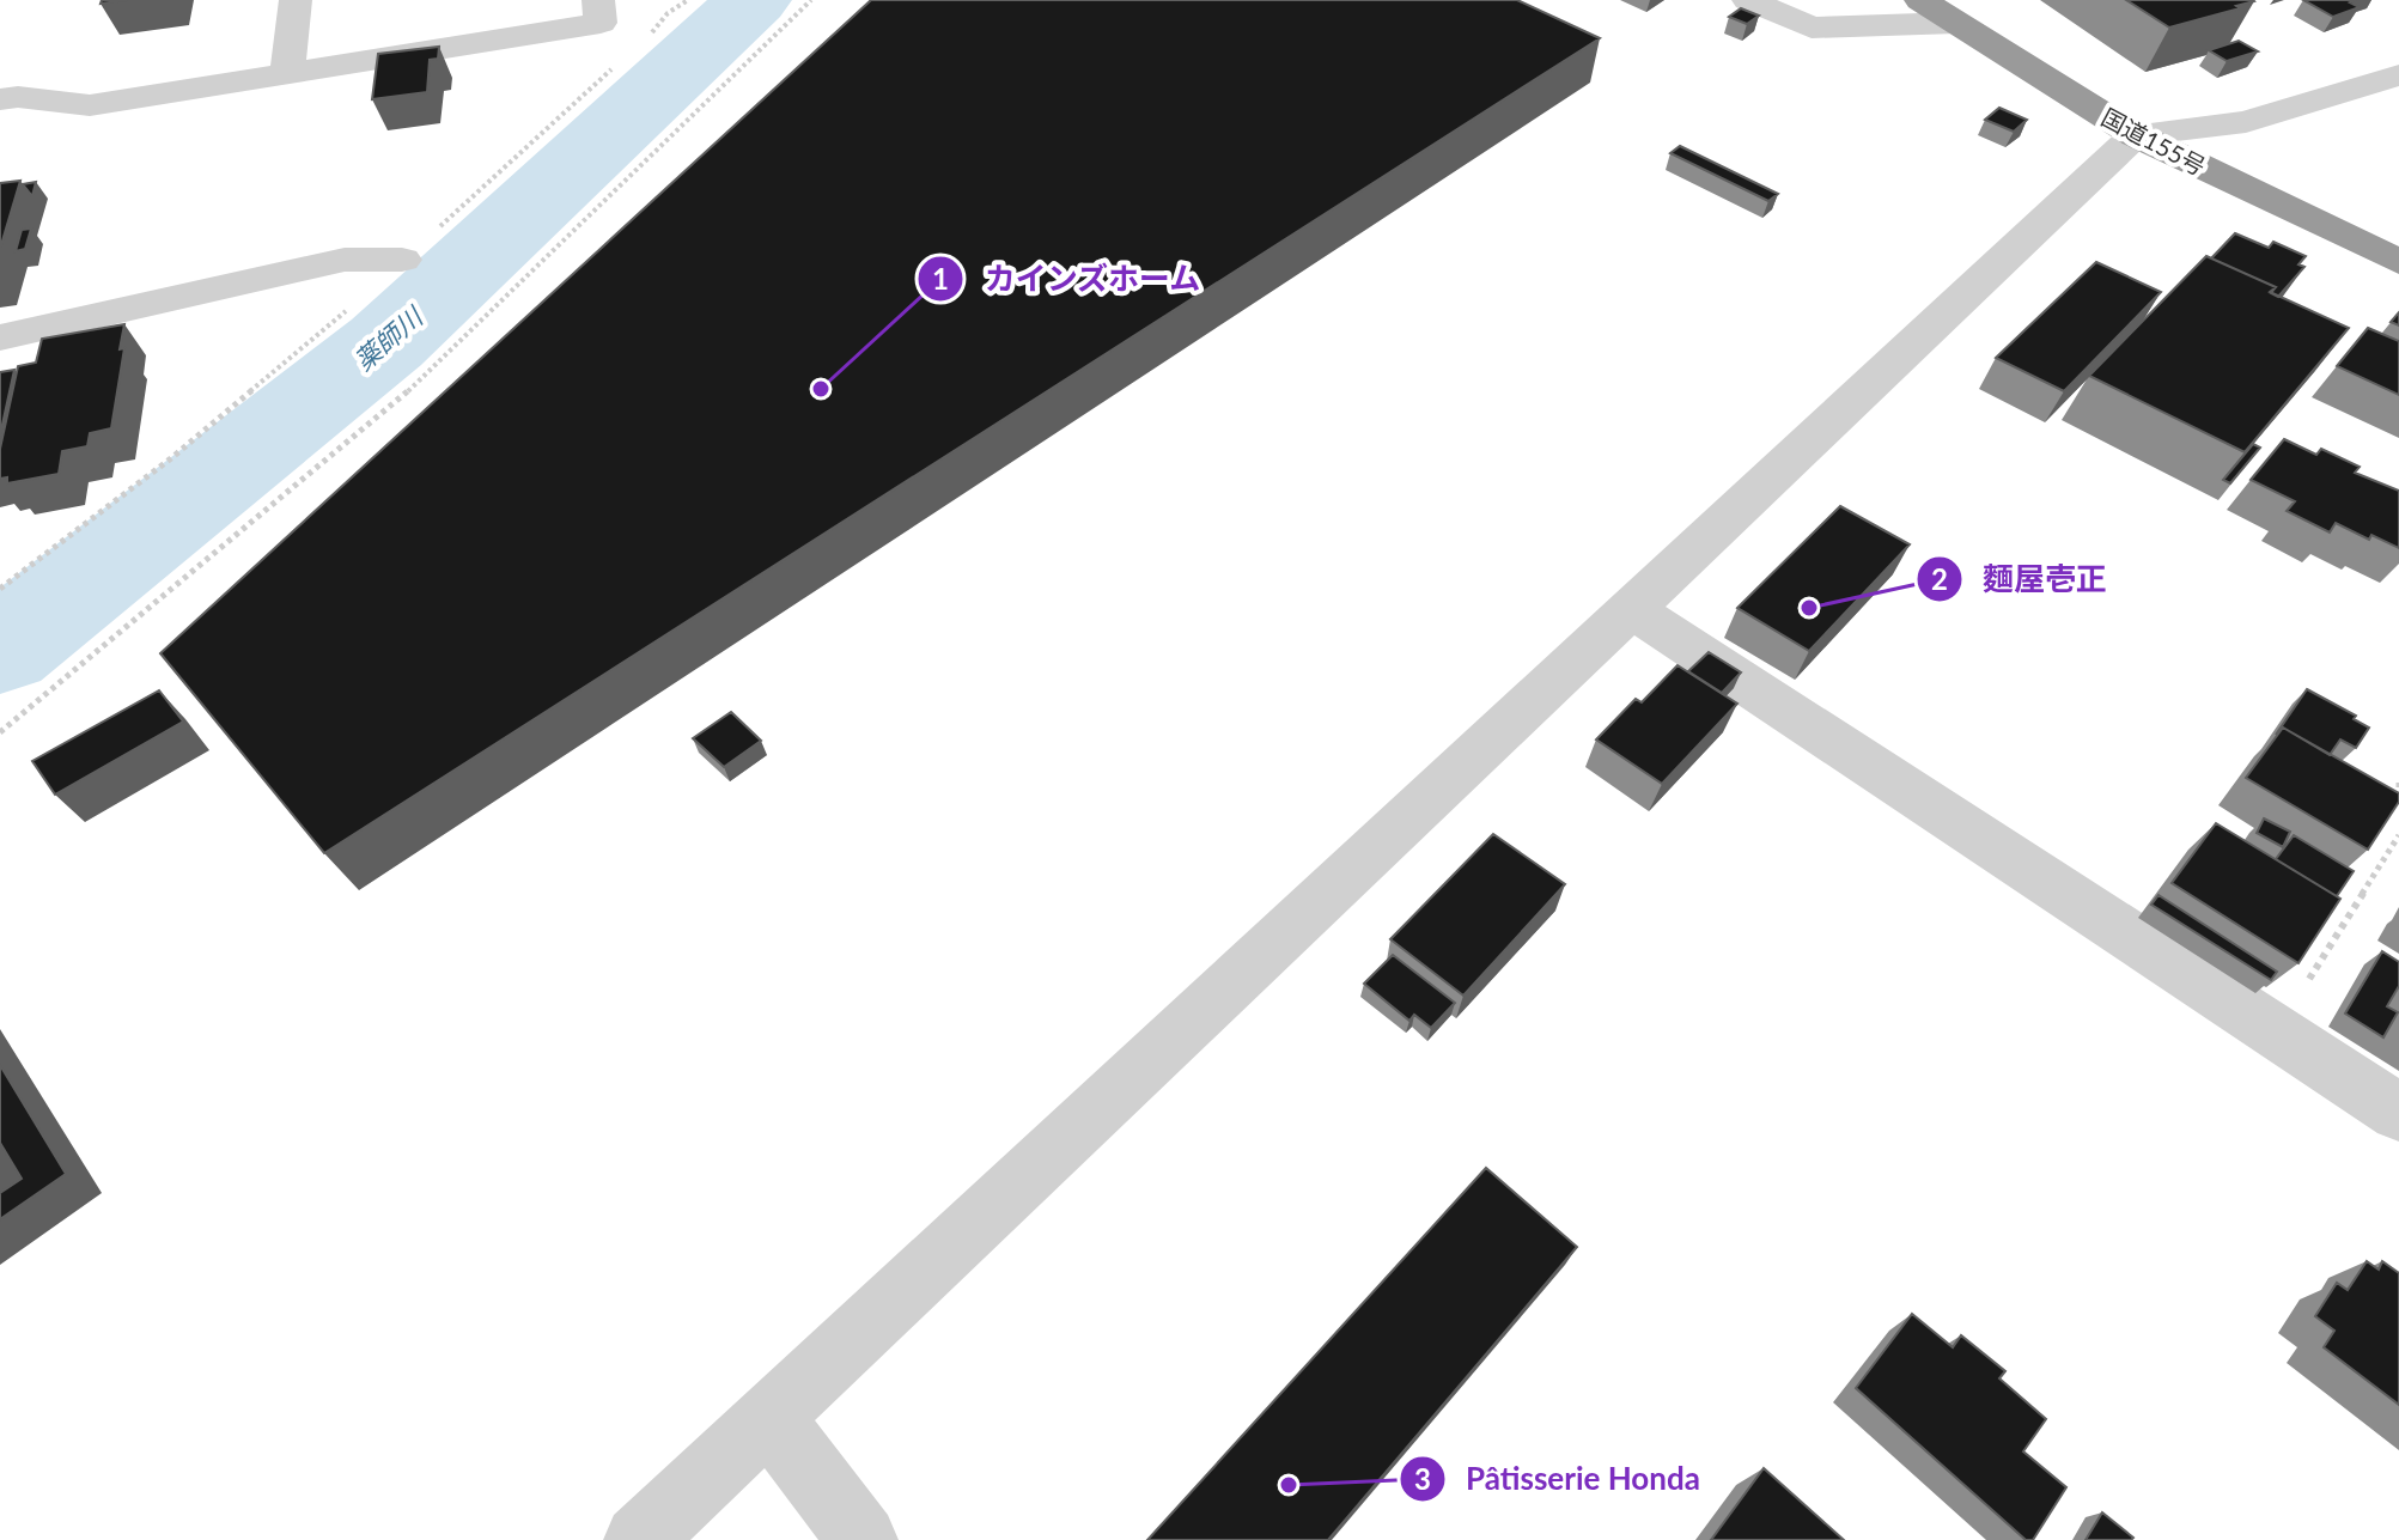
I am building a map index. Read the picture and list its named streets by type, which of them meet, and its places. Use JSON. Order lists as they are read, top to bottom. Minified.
{"streets":{"highway":["国道155号"]},"water":["薬師川"],"places":["カインズホーム","麵屋壱正","Pâtisserie Honda"]}
